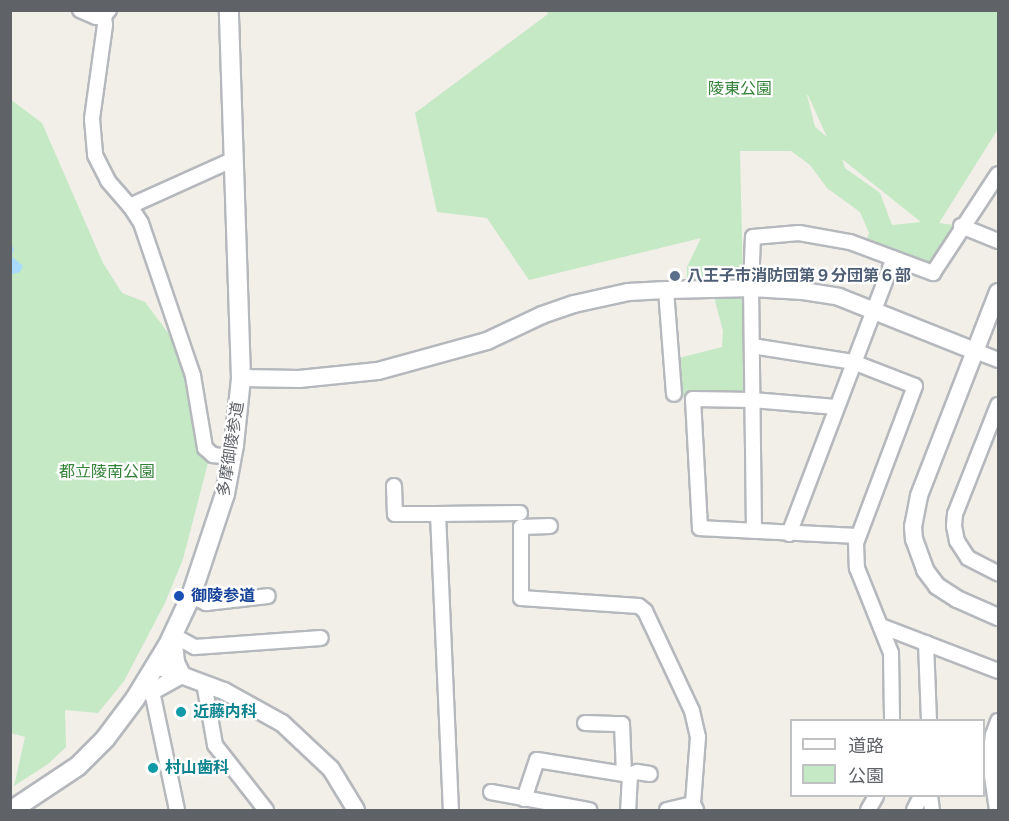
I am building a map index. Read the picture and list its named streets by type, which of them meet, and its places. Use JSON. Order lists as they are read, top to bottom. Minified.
{"streets":{"main road":["多摩御陵参道"]},"parks":["陵東公園","都立陵南公園"],"places":["八王子市消防団第９分団第６部","御陵参道","近藤内科","村山歯科"],"legend":["道路","公園"]}
